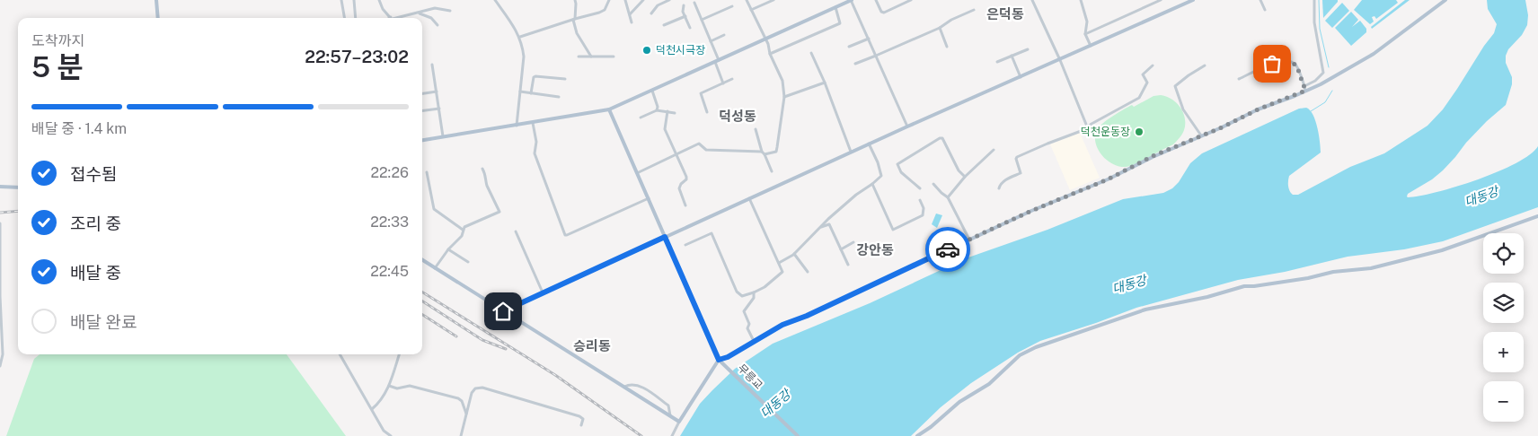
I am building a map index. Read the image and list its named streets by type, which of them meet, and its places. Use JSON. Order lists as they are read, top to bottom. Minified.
{"streets":{"main road":["무릉교"]},"districts":["은덕동","덕성동","강안동","승리동"],"water":["대동강"],"places":["덕천시극장","덕천운동장"],"page":{"heading":["5 분","도착까지","22:57–23:02"],"bar":"배달 중 · 1.4 km","list":[["접수됨","22:26"],["조리 중","22:33"],["배달 중","22:45"],"배달 완료"],"map_buttons":["+","−"]}}
